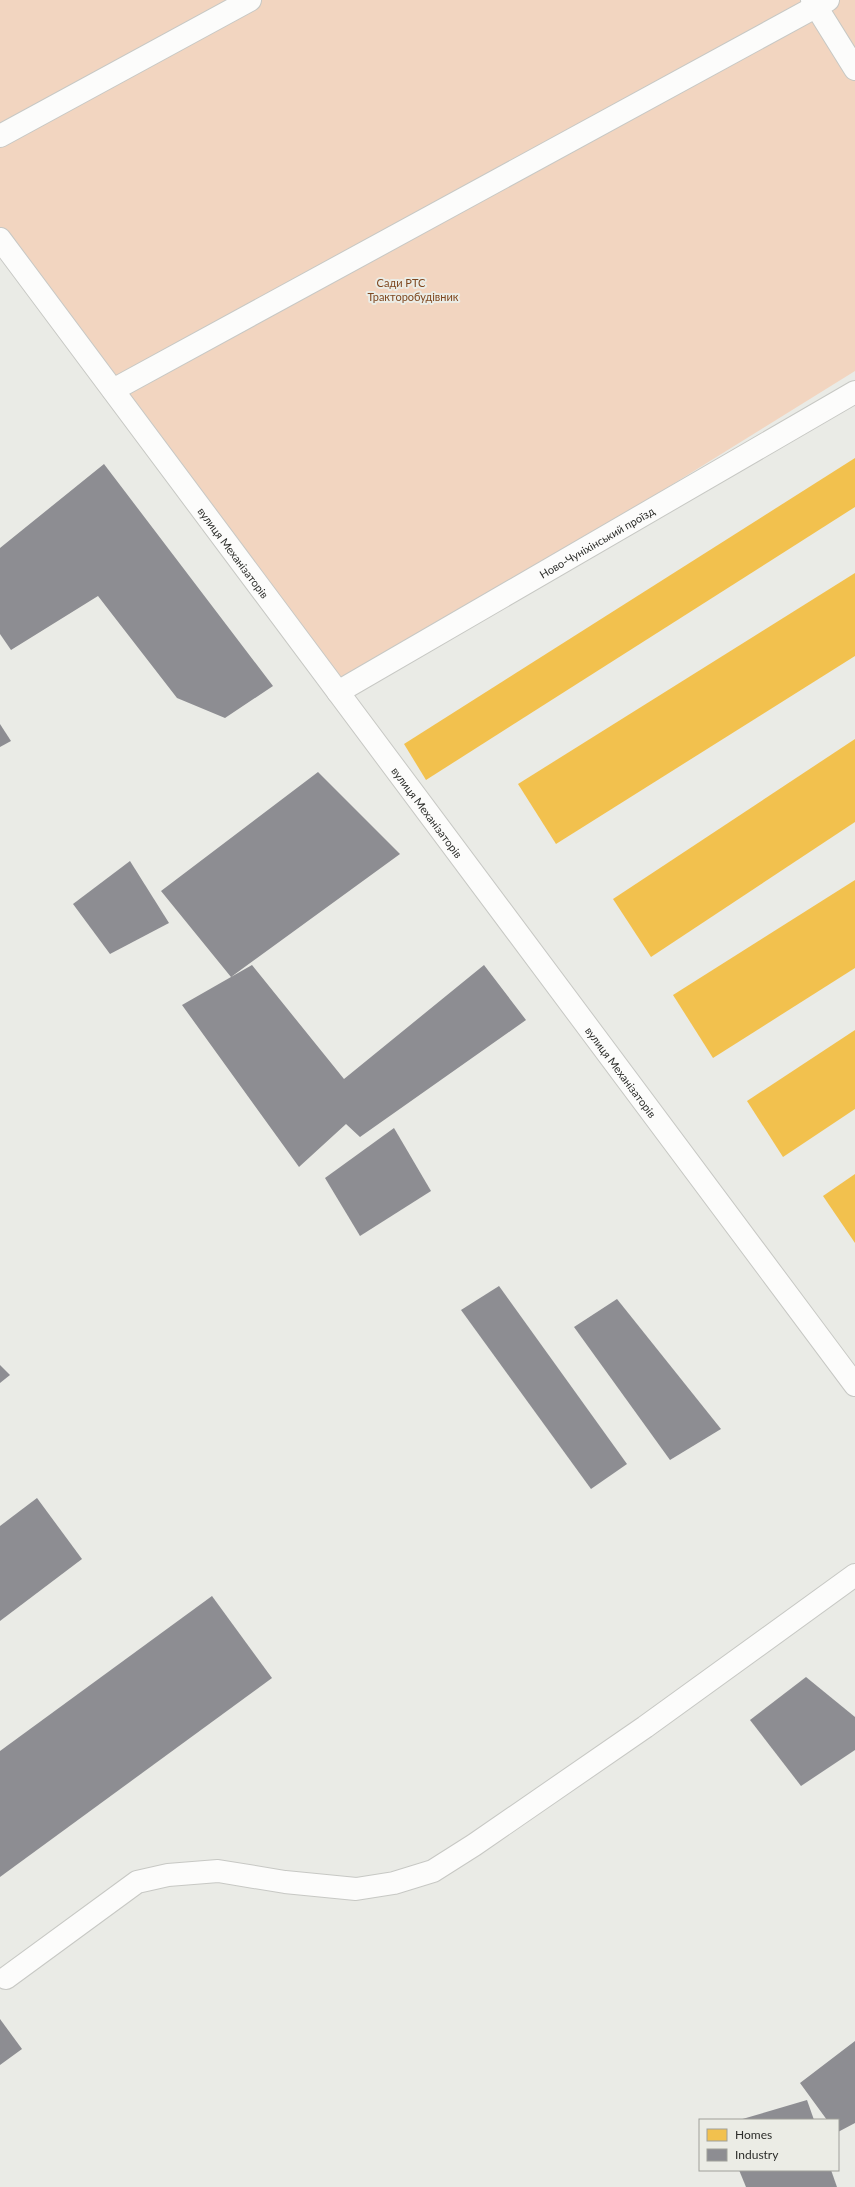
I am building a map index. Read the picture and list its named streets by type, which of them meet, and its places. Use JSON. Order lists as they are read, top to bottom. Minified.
{"streets":{"street":["Ново-Чуніхінський проїзд","вулиця Механізаторів"]},"crossings":[["Ново-Чуніхінський проїзд","вулиця Механізаторів"]],"parks":["Сади РТС","Тракторобудівник"],"legend":["Homes","Industry"]}
